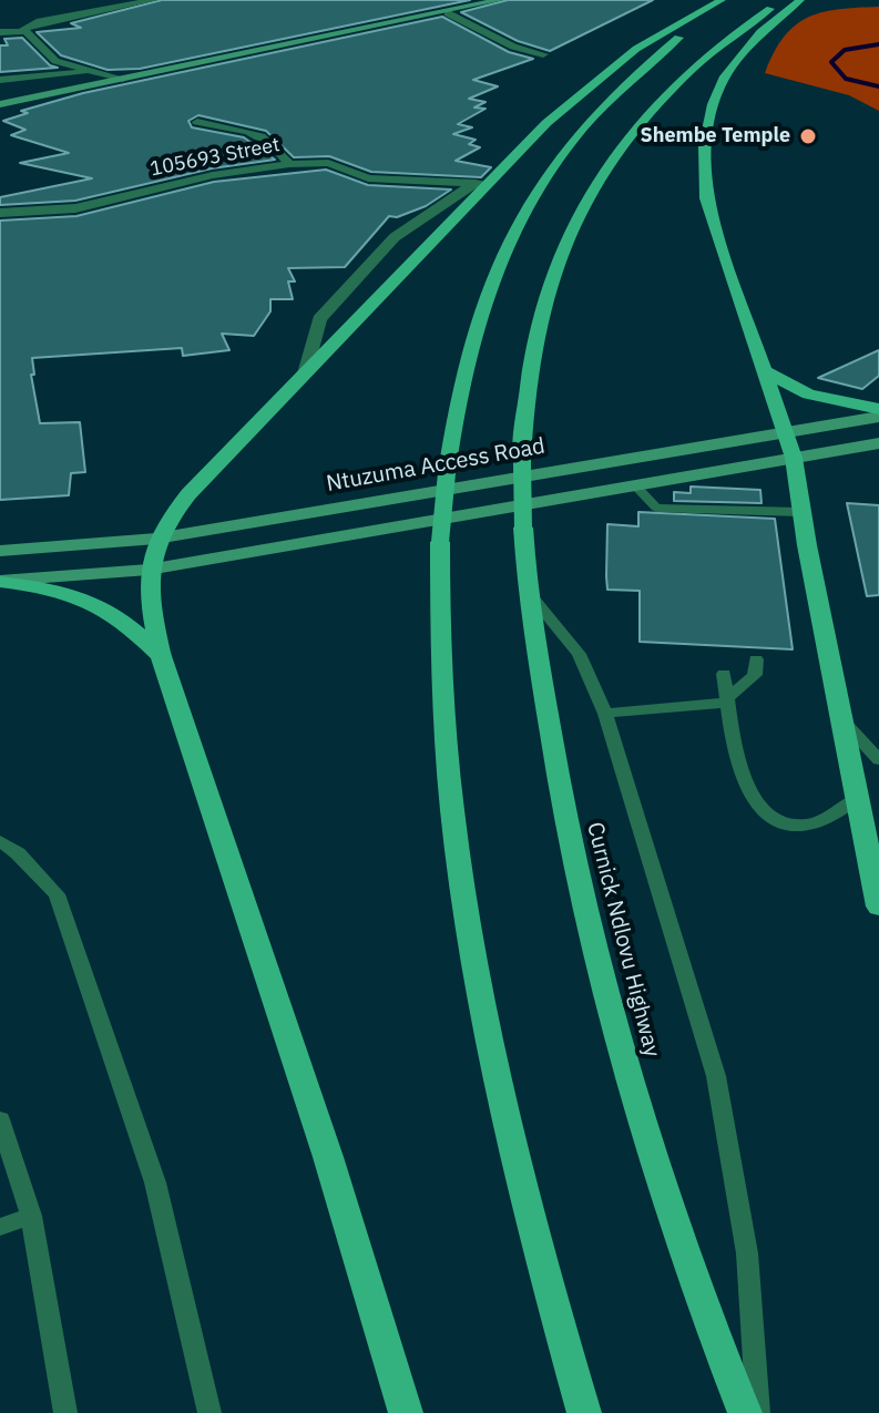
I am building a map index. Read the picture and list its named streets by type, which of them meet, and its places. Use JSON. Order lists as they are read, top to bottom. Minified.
{"streets":{"main road":["Curnick Ndlovu Highway"],"street":["105693 Street","Ntuzuma Access Road"]},"places":["Shembe Temple"]}
